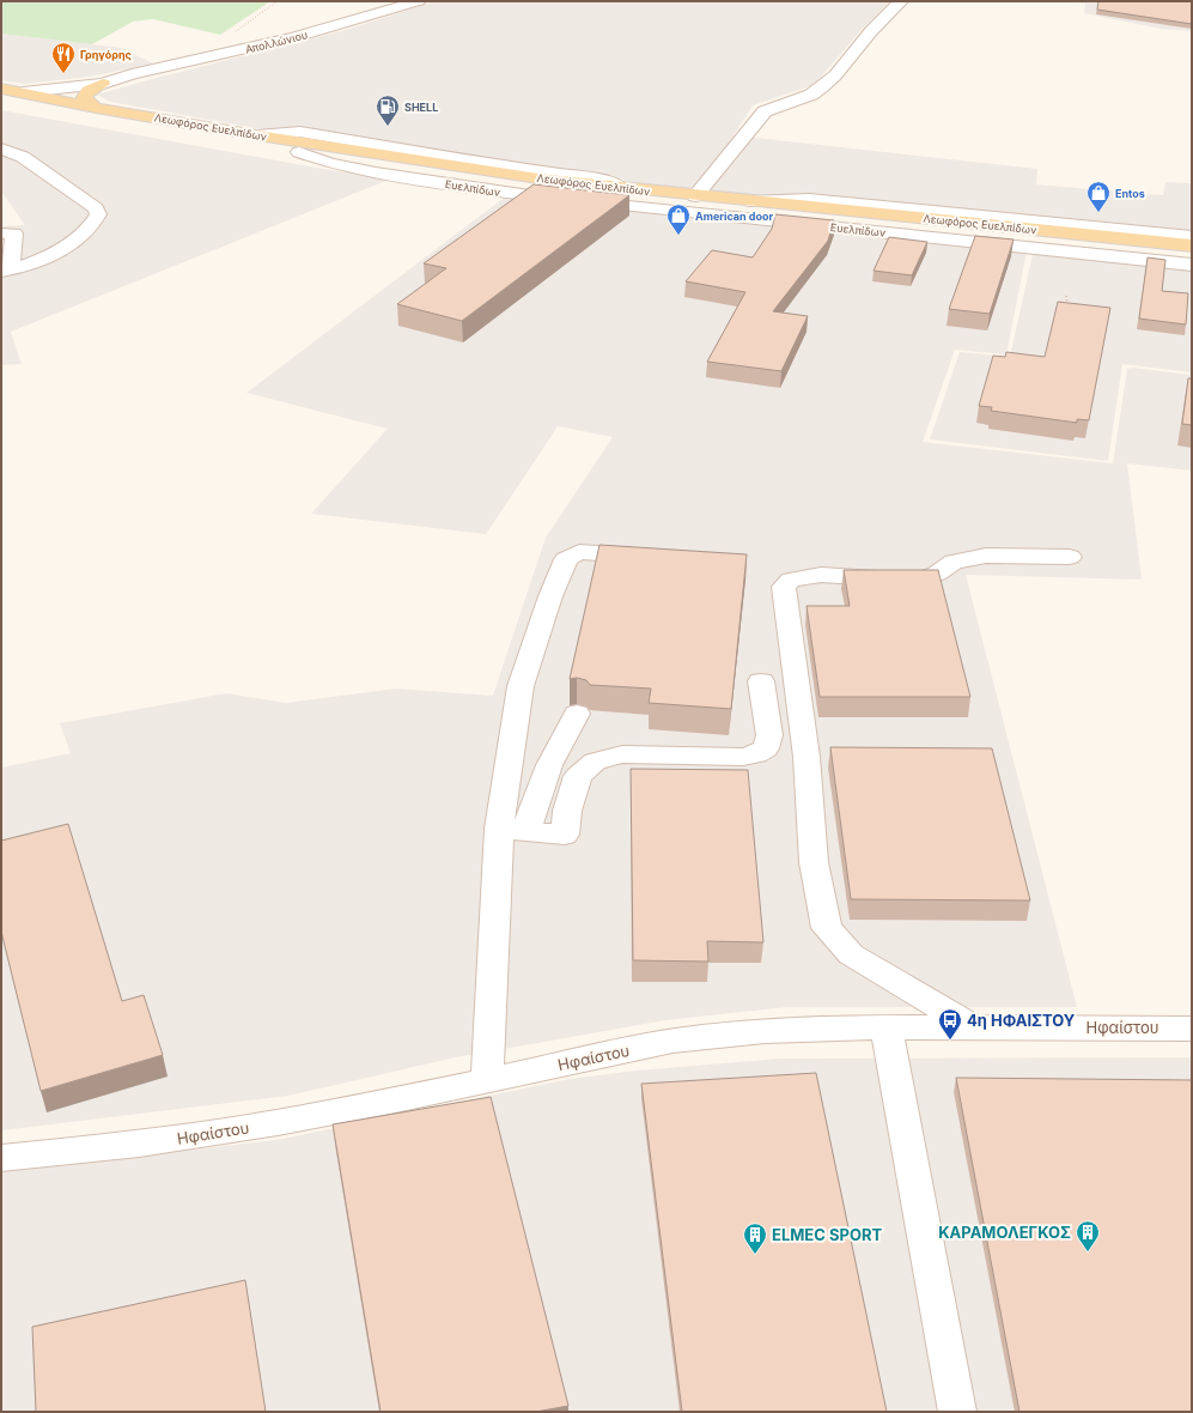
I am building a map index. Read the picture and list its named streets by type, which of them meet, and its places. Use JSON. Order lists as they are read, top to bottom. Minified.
{"streets":{"main road":["Λεωφόρος Ευελπίδων"],"street":["Απολλώνιου","Ευελπίδων","Ηφαίστου"]},"crossings":[["Απολλώνιου","Λεωφόρος Ευελπίδων"],["Λεωφόρος Ευελπίδων","Ευελπίδων"]],"places":{"restaurant":["Γρηγόρης"],"fuel station":["SHELL"],"shop":["Entos","American door"],"bus stop":["4η ΗΦΑΙΣΤΟΥ"],"building":["ΚΑΡΑΜΟΛΕΓΚΟΣ","ELMEC SPORT"]}}
